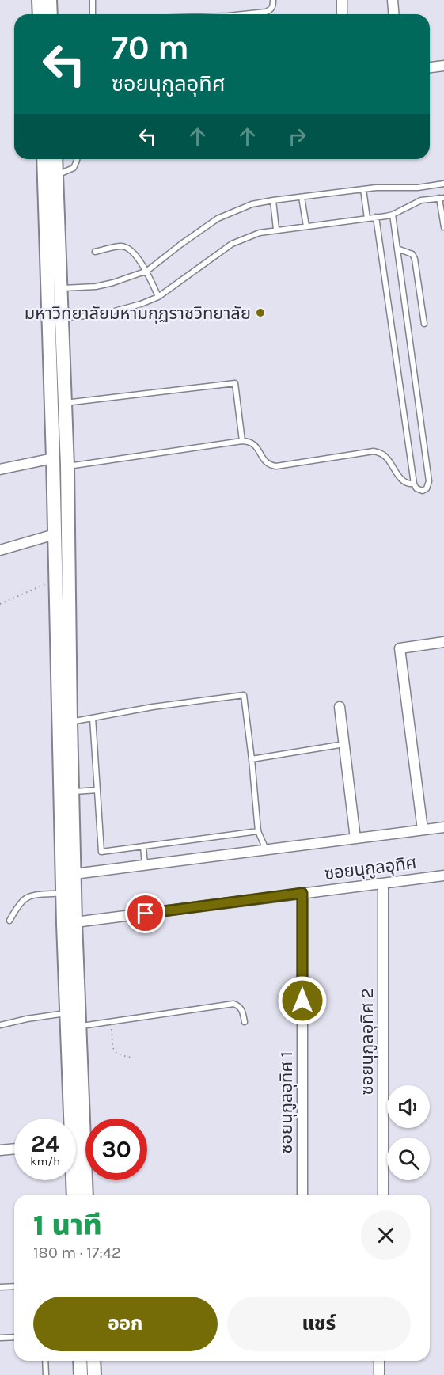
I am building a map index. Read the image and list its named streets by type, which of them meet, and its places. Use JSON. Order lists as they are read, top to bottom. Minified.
{"streets":{"street":["ซอยนุกูลอุทิศ","ซอยนุกูลอุทิศ 2","ซอยนุกูลอุทิศ 1"]},"crossings":[["ซอยนุกูลอุทิศ","ซอยนุกูลอุทิศ 2"],["ซอยนุกูลอุทิศ","ซอยนุกูลอุทิศ 1"]],"places":["มหาวิทยาลัยมหามกุฏราชวิทยาลัย"],"page":{"turn":["70 m","ซอยนุกูลอุทิศ"],"speed":"24 km/h","limit":"30","heading":["1 นาที","180 m · 17:42"],"buttons":["ออก","แชร์"]}}
